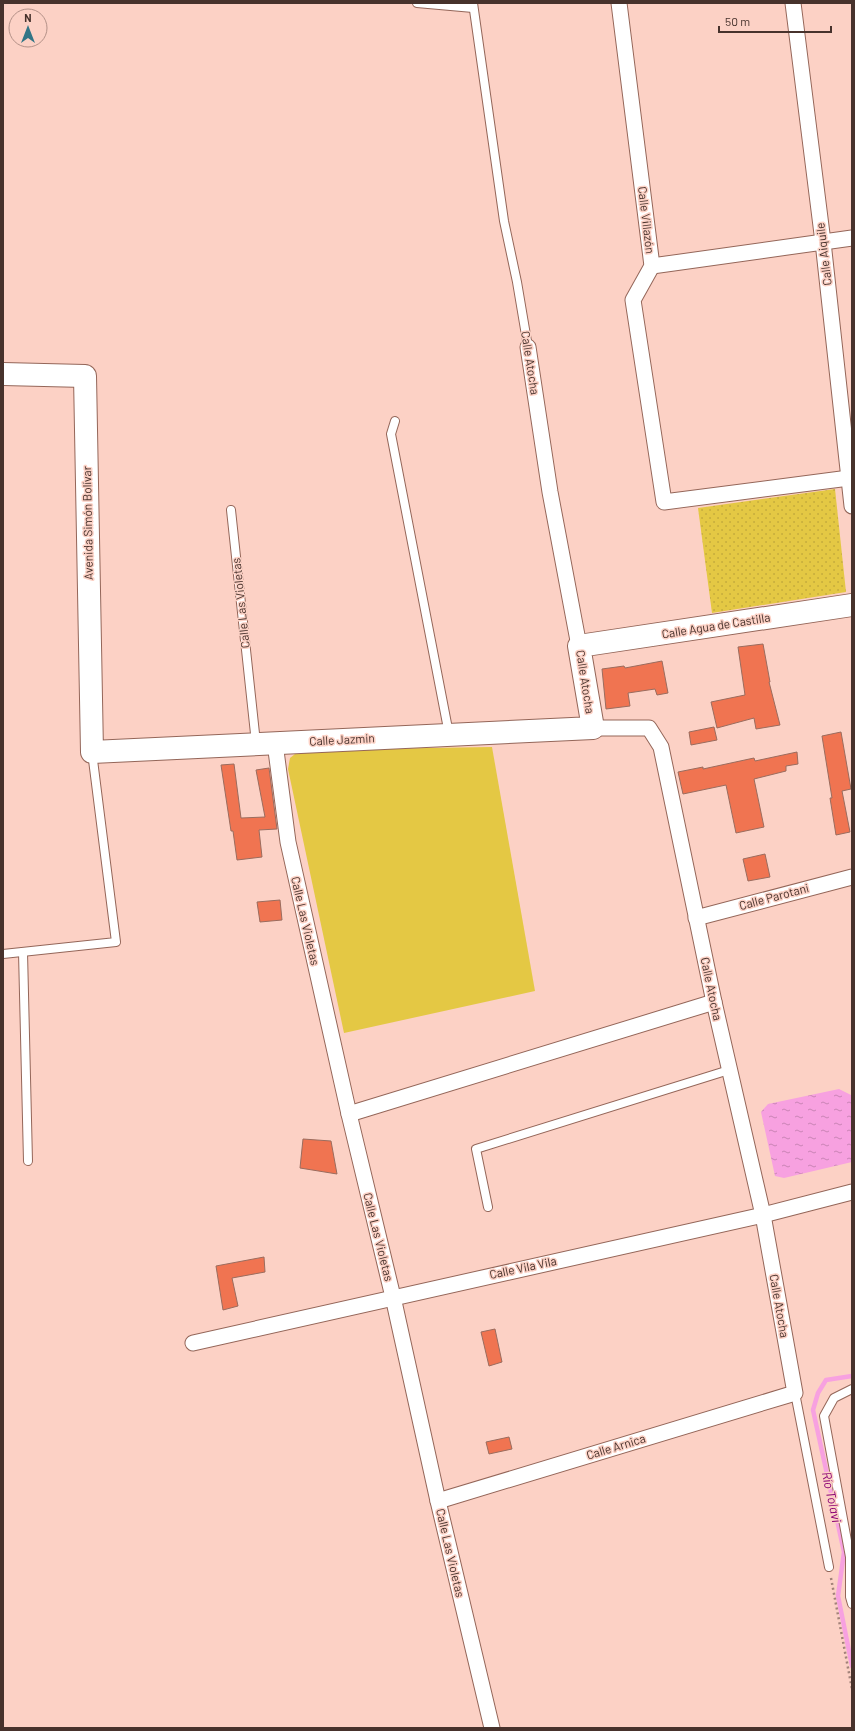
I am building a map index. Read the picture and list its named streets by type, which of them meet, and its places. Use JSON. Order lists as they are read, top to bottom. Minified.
{"streets":{"street":["Calle Villazón","Calle Aiquile","Calle Atocha","Avenida Simón Bolívar","Calle Las Violetas","Calle Agua de Castilla","Calle Jazmin","Calle Parotani","Calle Vila Vila","Calle Arnica"]},"crossings":[["Calle Villazón","Calle Aiquile"],["Calle Atocha","Calle Agua de Castilla"],["Calle Atocha","Calle Jazmin"],["Calle Atocha","Calle Parotani"],["Calle Atocha","Calle Vila Vila"],["Calle Atocha","Calle Arnica"],["Avenida Simón Bolívar","Calle Jazmin"],["Calle Las Violetas","Calle Jazmin"],["Calle Las Violetas","Calle Vila Vila"],["Calle Las Violetas","Calle Arnica"]],"water":["Río Tolavi"],"scale_bar":"50 m","north":"top"}
